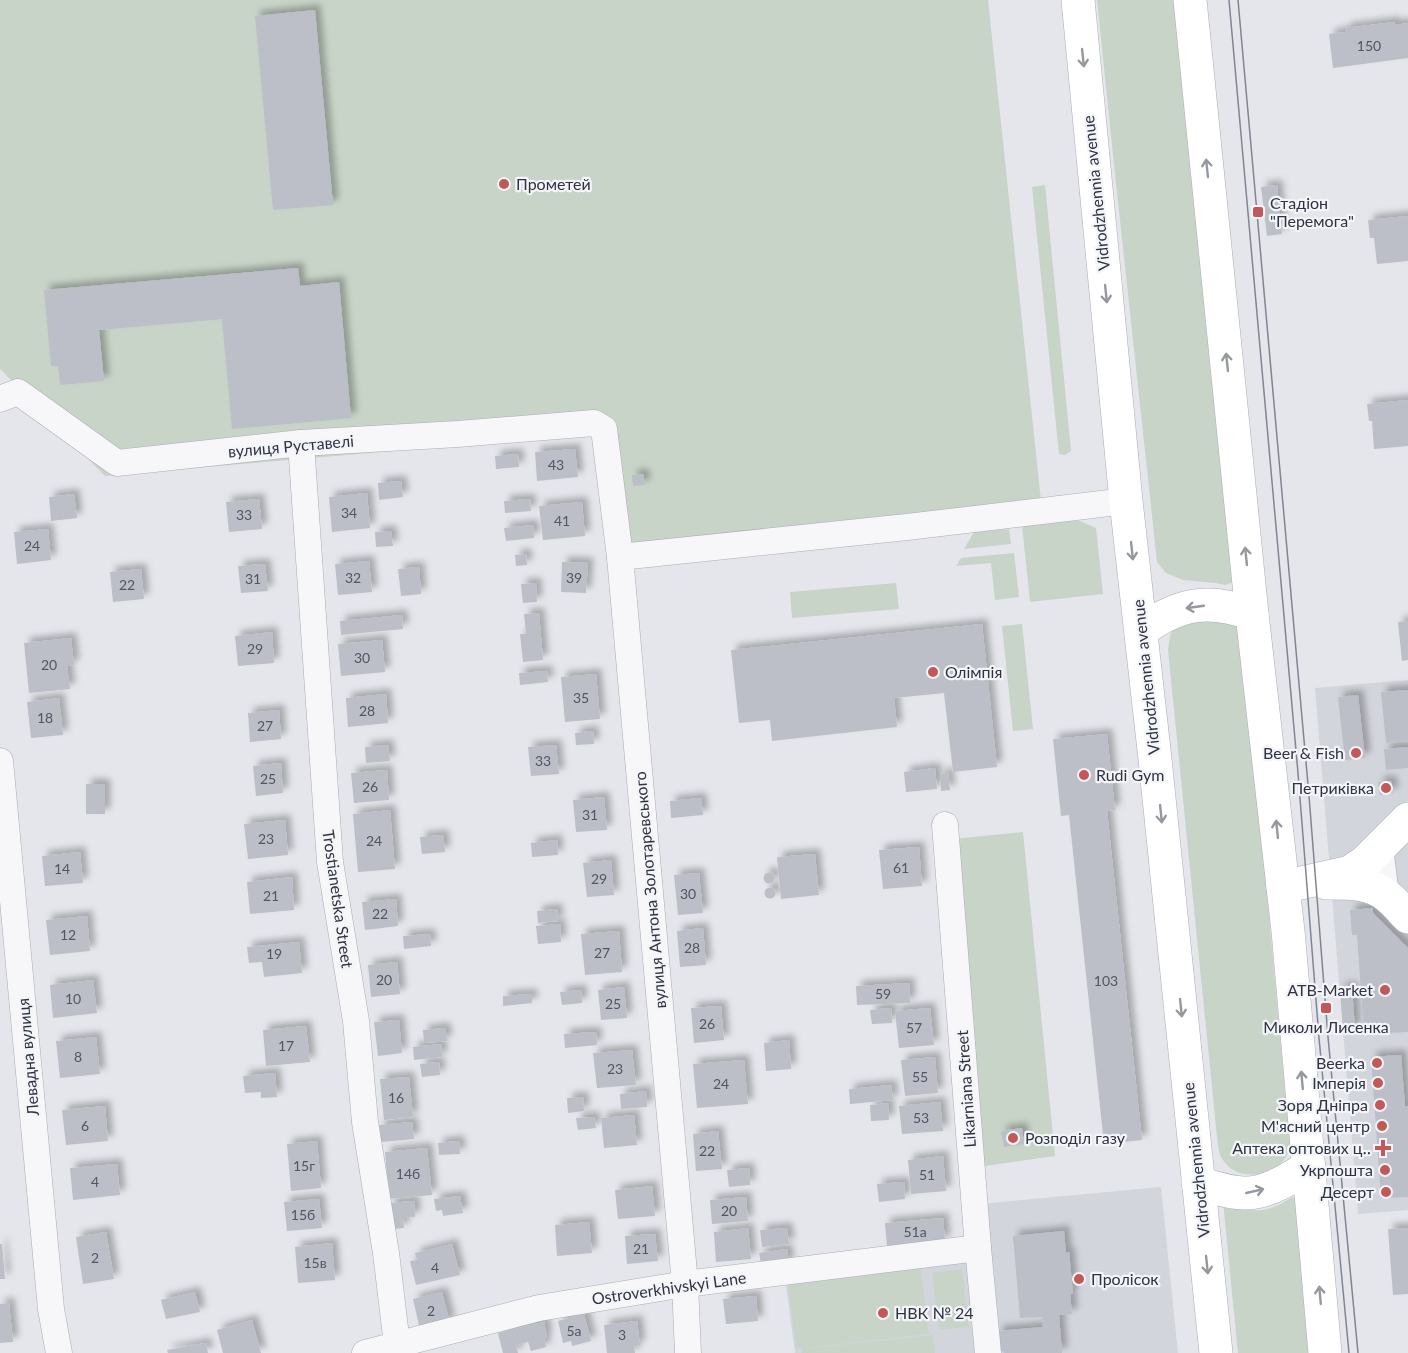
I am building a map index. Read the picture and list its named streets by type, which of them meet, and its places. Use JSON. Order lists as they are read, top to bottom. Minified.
{"streets":{"main road":["Vidrodzhennia avenue"],"street":["вулиця Руставелі","вулиця Антона Золотаревського","Trostianetska Street","Левадна вулиця","Likarniana Street","Ostroverkhivskyi Lane"]},"crossings":[["вулиця Руставелі","вулиця Антона Золотаревського"],["вулиця Руставелі","Trostianetska Street"],["вулиця Антона Золотаревського","Ostroverkhivskyi Lane"],["Trostianetska Street","Ostroverkhivskyi Lane"],["Likarniana Street","Ostroverkhivskyi Lane"]],"places":{"other":["Прометей","Олімпія","Beer & Fish","Rudi Gym","Петриківка","ATB-Market","Beerka","Імперія","Зоря Дніпра","М'ясний центр","Розподіл газу","Укрпошта","Десерт","Пролісок","НВК № 24"],"transit":["Стадіон \"Перемога\"","Миколи Лисенка"],"health":["Аптека оптових ц‥"]},"house_numbers":["150","43","34","33","41","24","32","39","31","22","29","30","20","35","28","18","27","33","25","26","31","23","24","61","14","29","30","21","22","12","28","27","19","20","103","59","10","25","26","57","17","8","23","55","24","16","53","6","22","15г","14б","51","4","20","15б","51а","21","2","15в","4","2","5а","3"]}
